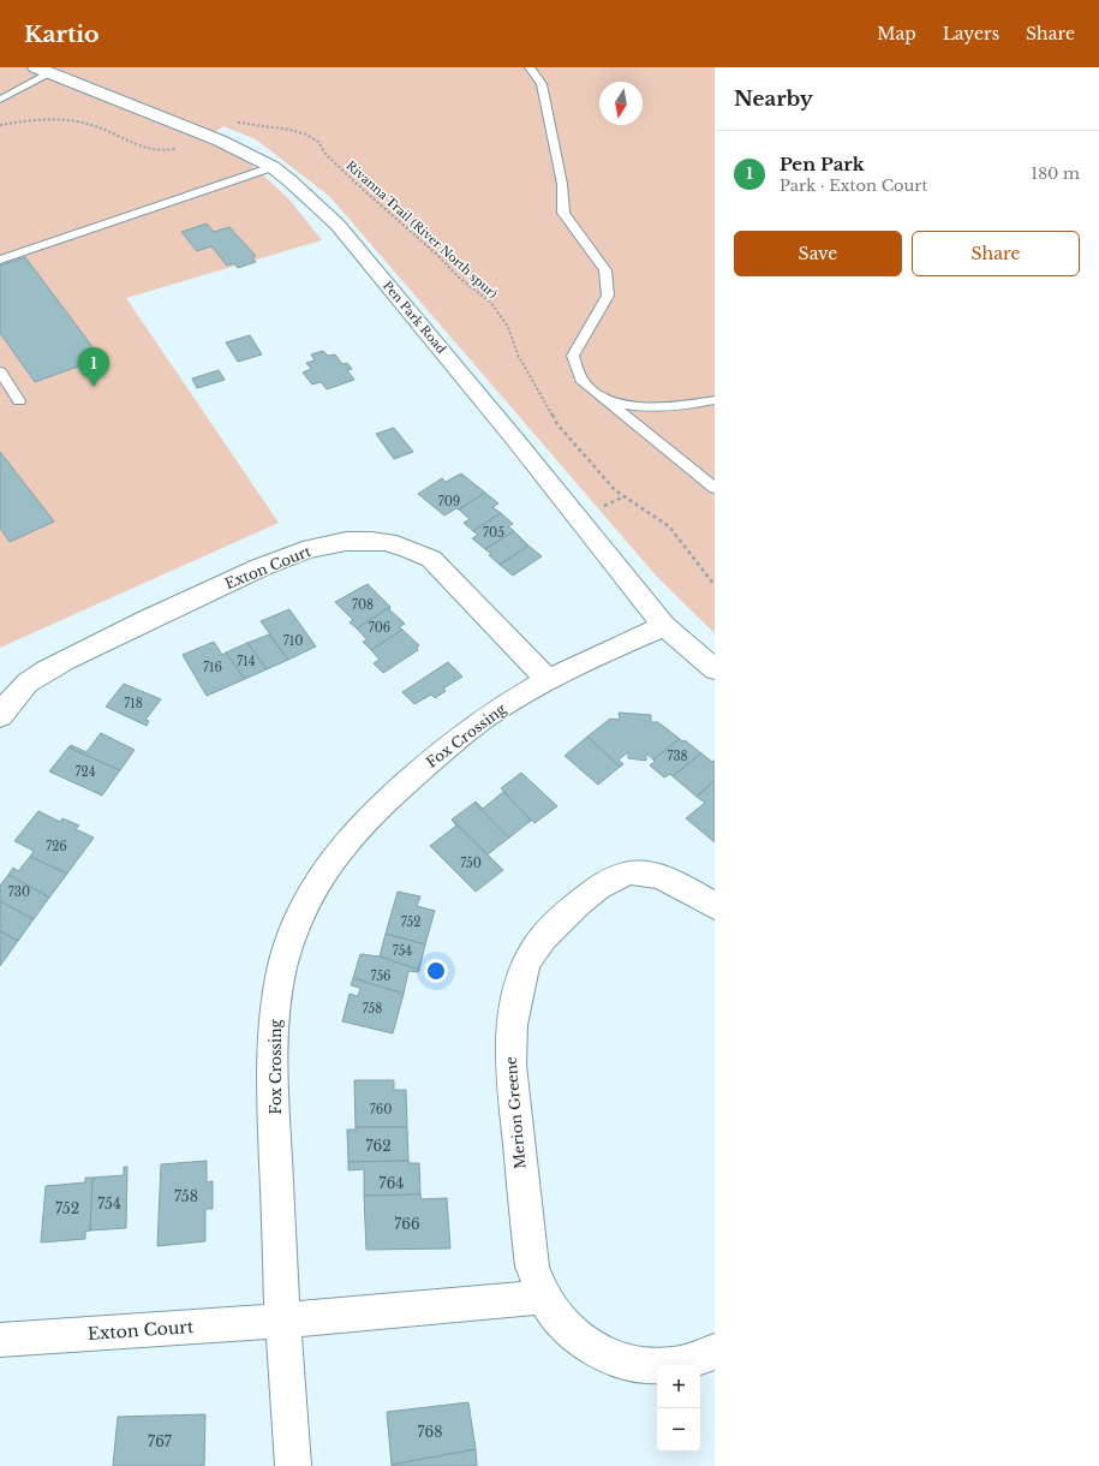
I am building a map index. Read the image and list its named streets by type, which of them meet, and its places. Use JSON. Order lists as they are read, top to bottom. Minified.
{"streets":{"street":["Pen Park Road","Exton Court","Fox Crossing","Merion Greene"],"path":["Rivanna Trail (River North spur)"]},"crossings":[["Pen Park Road","Fox Crossing"],["Exton Court","Fox Crossing"],["Exton Court","Merion Greene"]],"house_numbers":["709","705","708","706","710","714","716","718","738","724","726","750","730","752","754","756","758","760","762","764","758","754","752","766","768","767"],"north":"bottom","page":{"header":"Kartio","nav":["Map","Layers","Share"],"heading":"Nearby","list":[{"mark":"1","name":"Pen Park","note":"Park · Exton Court","value":"180 m"}],"buttons":["Save","Share"],"pins":"1","map_buttons":["+","−"]}}
